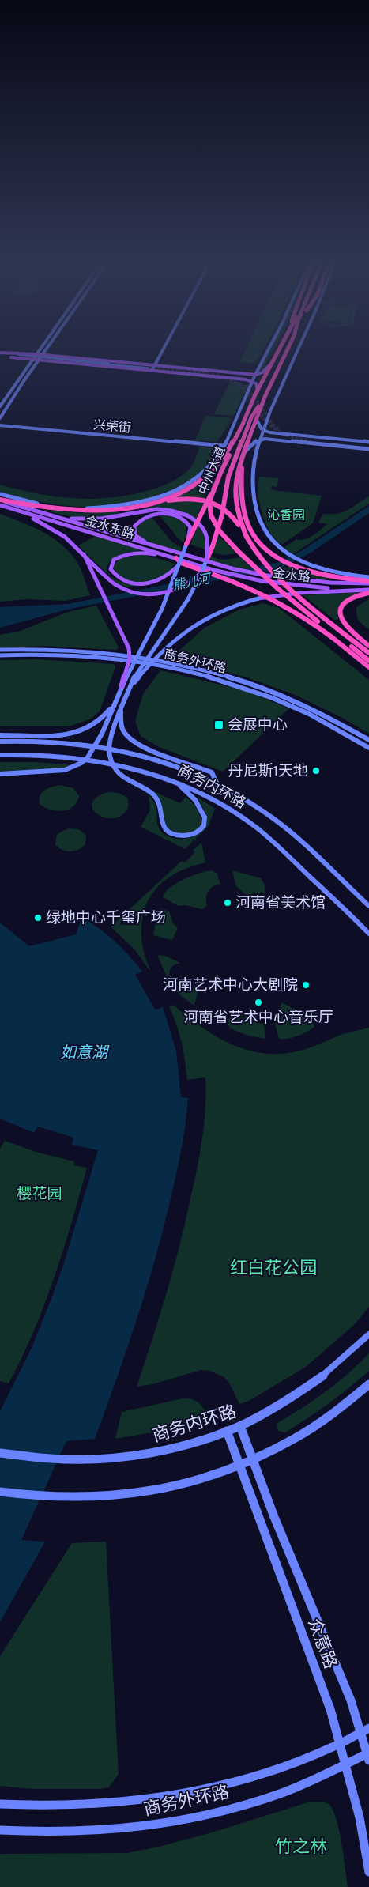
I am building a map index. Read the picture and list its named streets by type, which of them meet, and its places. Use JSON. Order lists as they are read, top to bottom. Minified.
{"streets":{"highway":["中州大道"],"main road":["金水东路","金水路"],"street":["兴荣街","商务外环路","商务内环路","众意路"]},"crossings":[["金水东路","金水路"],["商务外环路","众意路"],["商务内环路","众意路"]],"water":["熊儿河","如意湖"],"parks":["沁香园","樱花园","红白花公园","竹之林"],"places":{"transit":["会展中心"],"other":["丹尼斯1天地","河南省美术馆","绿地中心千玺广场","河南艺术中心大剧院","河南省艺术中心音乐厅"]}}
